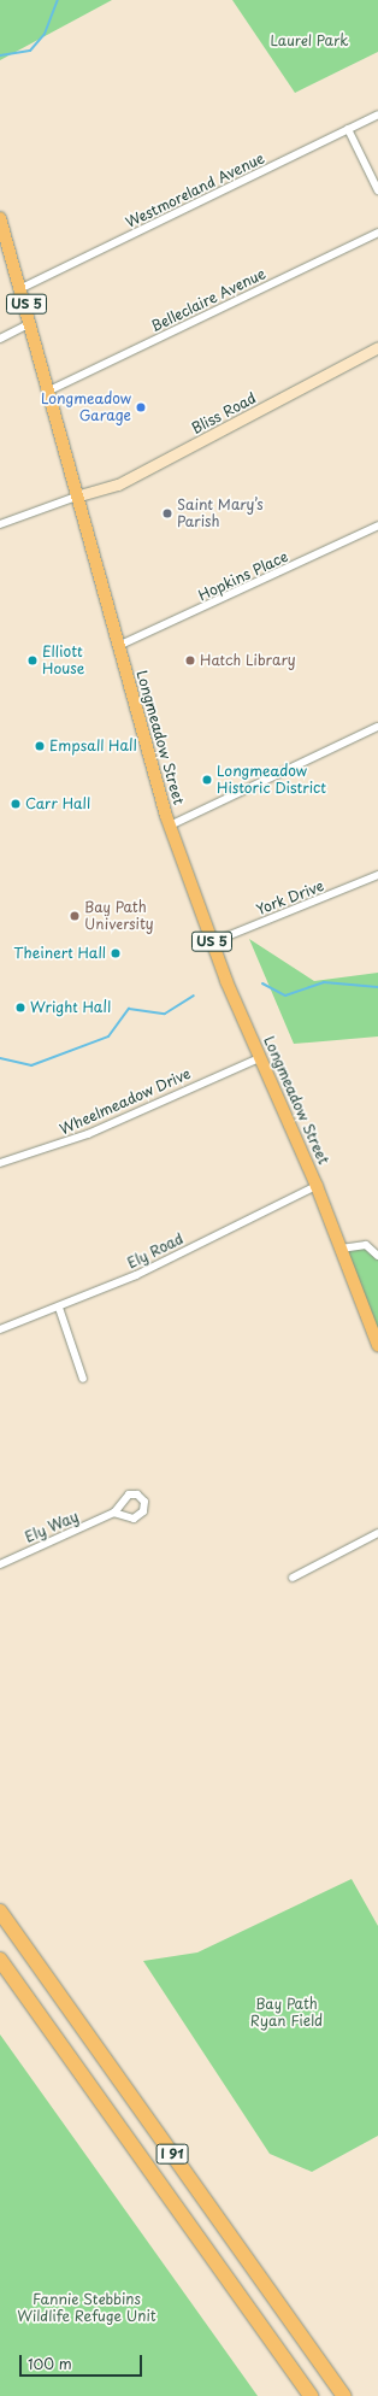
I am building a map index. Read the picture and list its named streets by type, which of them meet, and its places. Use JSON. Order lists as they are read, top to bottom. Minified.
{"streets":{"highway":["I 91"],"main road":["US 5","Bliss Road","Longmeadow Street"],"street":["Westmoreland Avenue","Belleclaire Avenue","Hopkins Place","York Drive","Wheelmeadow Drive","Ely Road","Ely Way"]},"crossings":[["Westmoreland Avenue","Longmeadow Street"],["Belleclaire Avenue","Longmeadow Street"],["Bliss Road","Longmeadow Street"],["Hopkins Place","Longmeadow Street"],["Longmeadow Street","York Drive"],["Longmeadow Street","Wheelmeadow Drive"],["Longmeadow Street","Ely Road"]],"parks":["Laurel Park","Bay Path Ryan Field","Fannie Stebbins Wildlife Refuge Unit"],"places":["Longmeadow Garage","Saint Mary’s Parish","Elliott House","Hatch Library","Empsall Hall","Longmeadow Historic District","Carr Hall","Bay Path University","Theinert Hall","Wright Hall"],"scale_bar":"100 m"}
